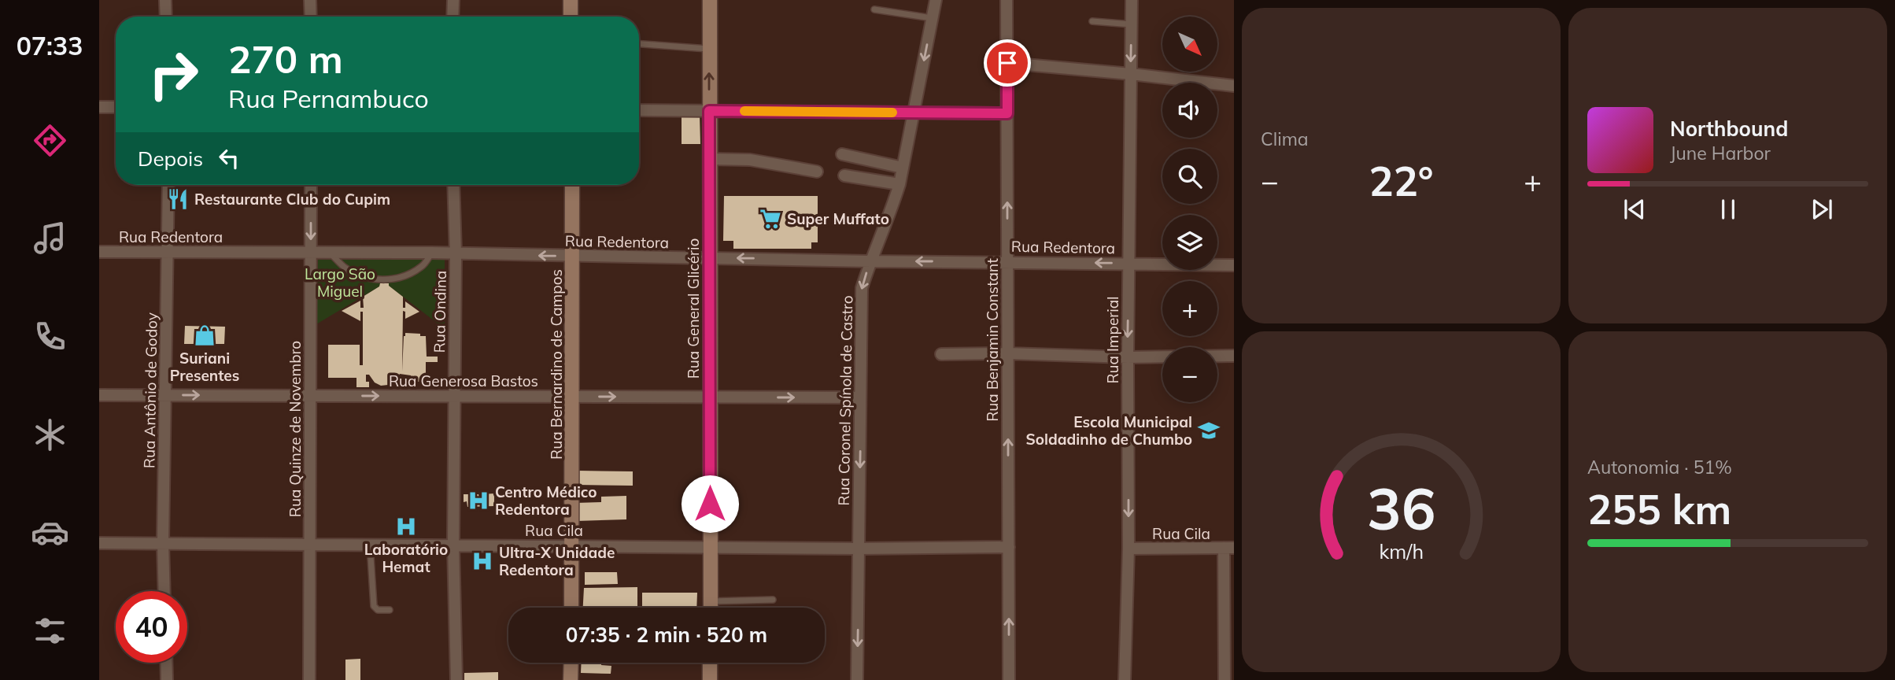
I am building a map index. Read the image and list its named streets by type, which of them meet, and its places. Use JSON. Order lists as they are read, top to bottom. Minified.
{"streets":{"street":["Rua Redentora","Rua General Glicério","Rua Ondina","Rua Benjamin Constant","Rua Imperial","Rua Bernardino de Campos","Rua Generosa Bastos","Rua Antônio de Godoy","Rua Coronel Spínola de Castro","Rua Quinze de Novembro","Rua Cila"]},"crossings":[["Rua Redentora","Rua General Glicério"],["Rua Redentora","Rua Ondina"],["Rua Redentora","Rua Benjamin Constant"],["Rua Redentora","Rua Imperial"],["Rua Redentora","Rua Bernardino de Campos"],["Rua Redentora","Rua Antônio de Godoy"],["Rua Redentora","Rua Coronel Spínola de Castro"],["Rua Redentora","Rua Quinze de Novembro"],["Rua General Glicério","Rua Generosa Bastos"],["Rua General Glicério","Rua Cila"],["Rua Ondina","Rua Generosa Bastos"],["Rua Ondina","Rua Cila"],["Rua Benjamin Constant","Rua Cila"],["Rua Imperial","Rua Cila"],["Rua Bernardino de Campos","Rua Generosa Bastos"],["Rua Bernardino de Campos","Rua Cila"],["Rua Generosa Bastos","Rua Antônio de Godoy"],["Rua Generosa Bastos","Rua Coronel Spínola de Castro"],["Rua Generosa Bastos","Rua Quinze de Novembro"],["Rua Antônio de Godoy","Rua Cila"],["Rua Coronel Spínola de Castro","Rua Cila"],["Rua Quinze de Novembro","Rua Cila"]],"one_way":["Rua Benjamin Constant","Rua Imperial","Rua Generosa Bastos","Rua Coronel Spínola de Castro"],"parks":["Largo São Miguel"],"places":{"restaurant":["Restaurante Club do Cupim"],"supermarket":["Super Muffato"],"shop":["Suriani Presentes"],"school or university":["Escola Municipal Soldadinho de Chumbo"],"hospital":["Centro Médico Redentora","Laboratório Hemat","Ultra-X Unidade Redentora"]},"north":"bottom right","page":{"tabs":"07:33","tile":["Clima",["Autonomia · 51%","255 km"]],"map_buttons":["+","−"],"turn":["270 m","Rua Pernambuco"],"song":["Northbound","June Harbor"],"then":"Depois","heat":["−","22°","+"],"limit":"40","trip":"07:35 · 2 min · 520 m","gauge":["36","km/h"]}}
